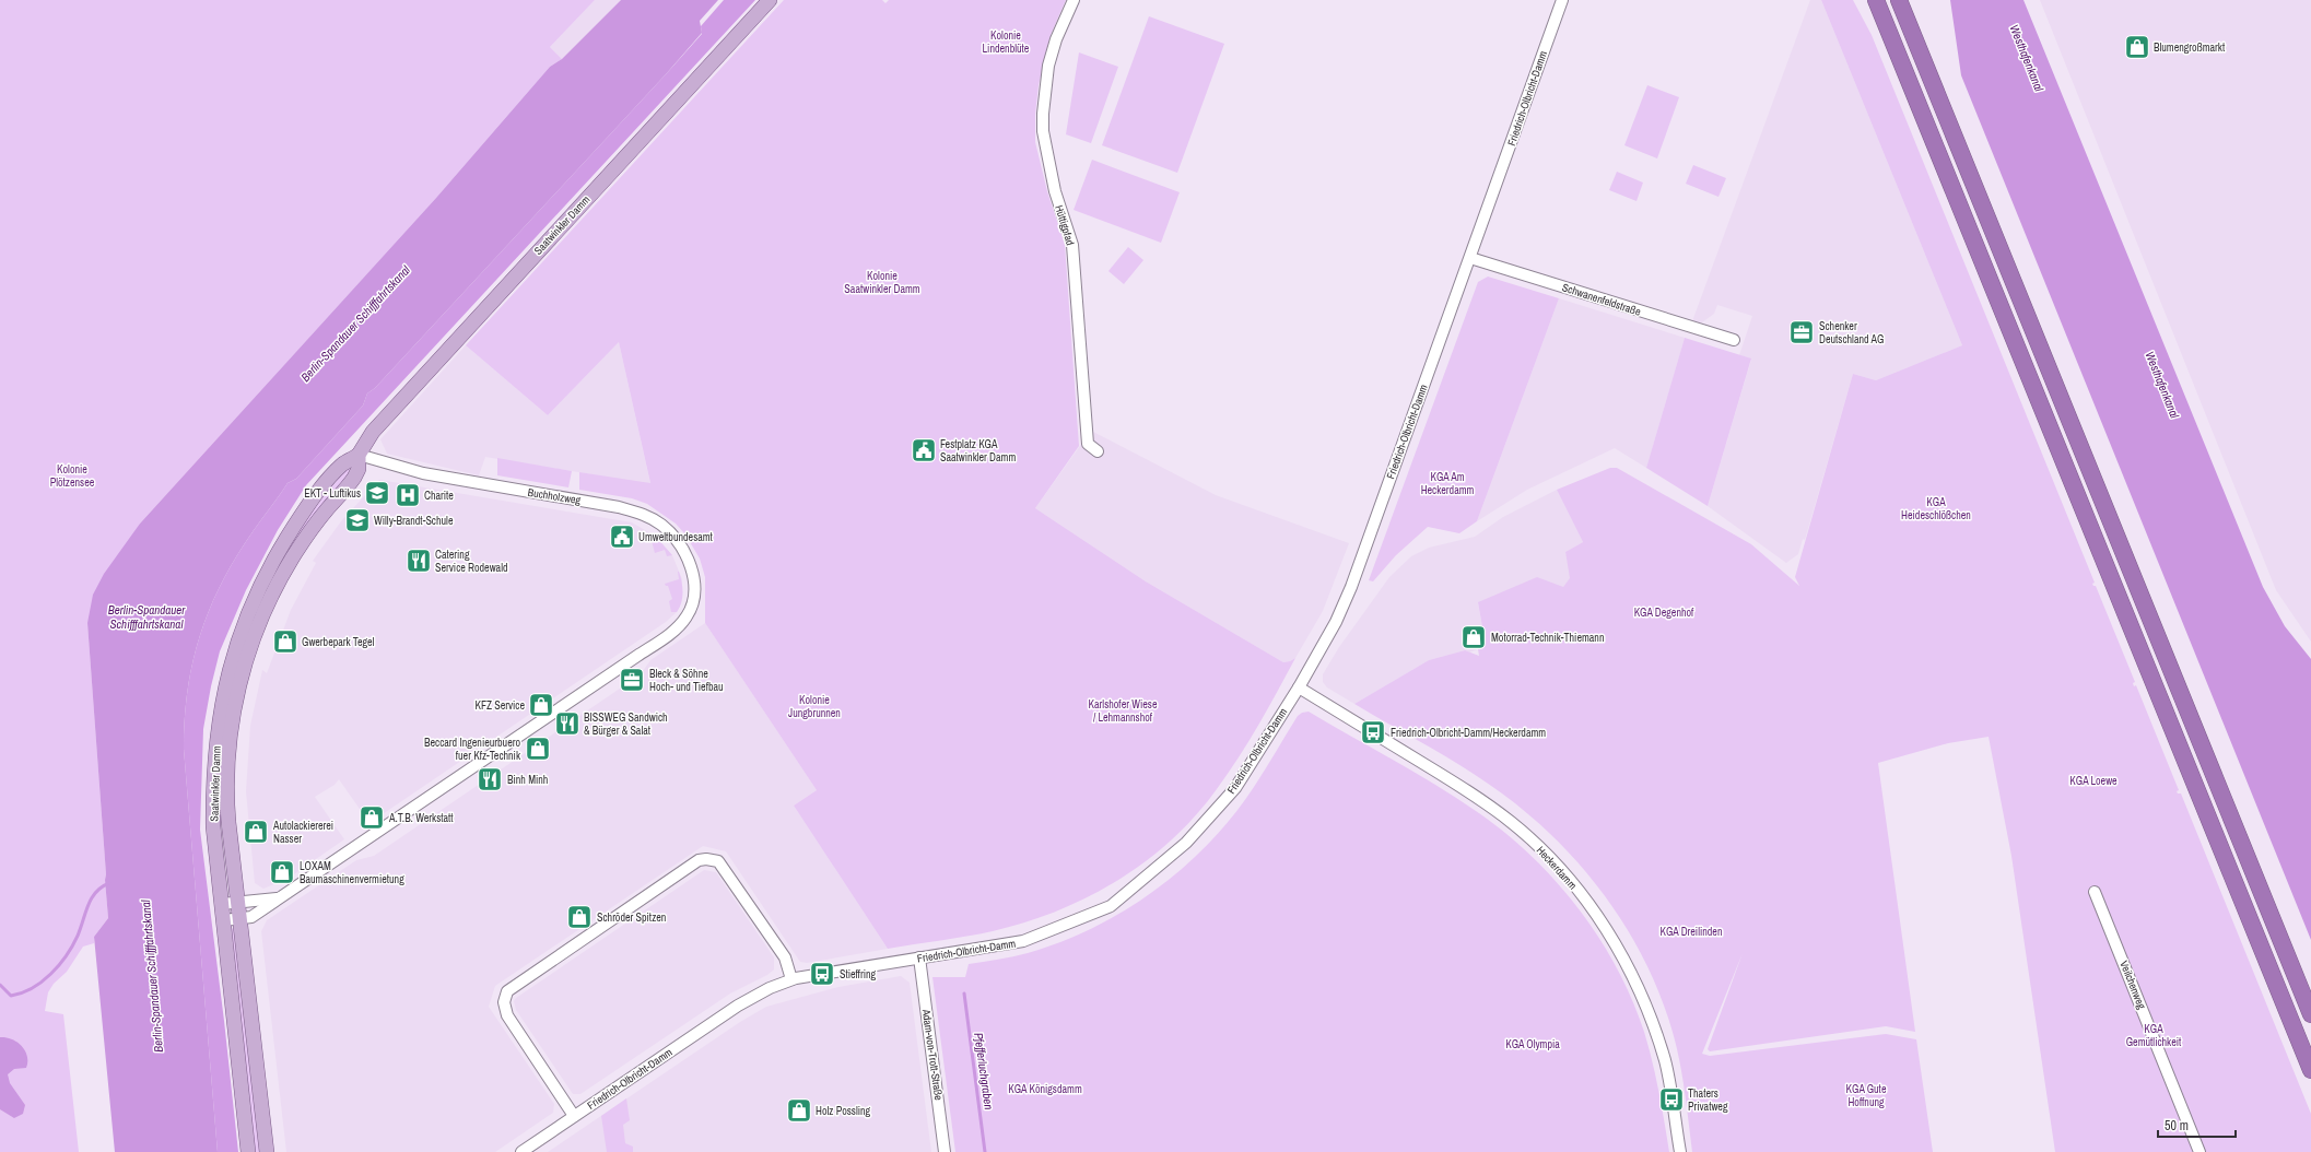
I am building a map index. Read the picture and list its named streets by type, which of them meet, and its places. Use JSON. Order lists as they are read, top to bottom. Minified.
{"streets":{"main road":["Saatwinkler Damm"],"street":["Friedrich-Olbricht-Damm","Hüttigpfad","Schwanenfeldstraße","Buchholzweg","Heckerdamm","Veilchenweg","Adam-von-Trott-Straße"]},"crossings":[["Friedrich-Olbricht-Damm","Schwanenfeldstraße"],["Friedrich-Olbricht-Damm","Heckerdamm"],["Friedrich-Olbricht-Damm","Adam-von-Trott-Straße"],["Saatwinkler Damm","Buchholzweg"]],"water":["Westhafenkanal","Berlin-Spandauer Schifffahrtskanal","Pfefferluchgraben"],"parks":["Kolonie Lindenblüte","Kolonie Saatwinkler Damm","Kolonie Plötzensee","KGA Am Heckerdamm","KGA Heideschlößchen","KGA Degenhof","Kolonie Jungbrunnen","Karlshofer Wiese / Lehmannshof","KGA Loewe","KGA Dreilinden","KGA Gemütlichkeit","KGA Olympia","KGA Königsdamm","KGA Gute Hoffnung"],"places":{"shop":["Blumengroßmarkt","Motorrad-Technik-Thiemann","Gwerbepark Tegel","KFZ Service","Beccard Ingenieurbuero fuer Kfz-Technik","A.T.B. Werkstatt","Autolackiererei Nasser","LOXAM Baumaschinenvermietung","Schröder Spitzen","Holz Possling"],"office":["Schenker Deutschland AG","Bleck & Söhne Hoch- und Tiefbau"],"public building":["Festplatz KGA Saatwinkler Damm","Umweltbundesamt"],"school or university":["EKT - Luftikus","Willy-Brandt-Schule"],"hospital":["Charite"],"restaurant":["Catering Service Rodewald","BISSWEG Sandwich & Bürger & Salat","Binh Minh"],"bus stop":["Friedrich-Olbricht-Damm/Heckerdamm","Stieffring","Thaters Privatweg"]},"scale_bar":"50 m"}
